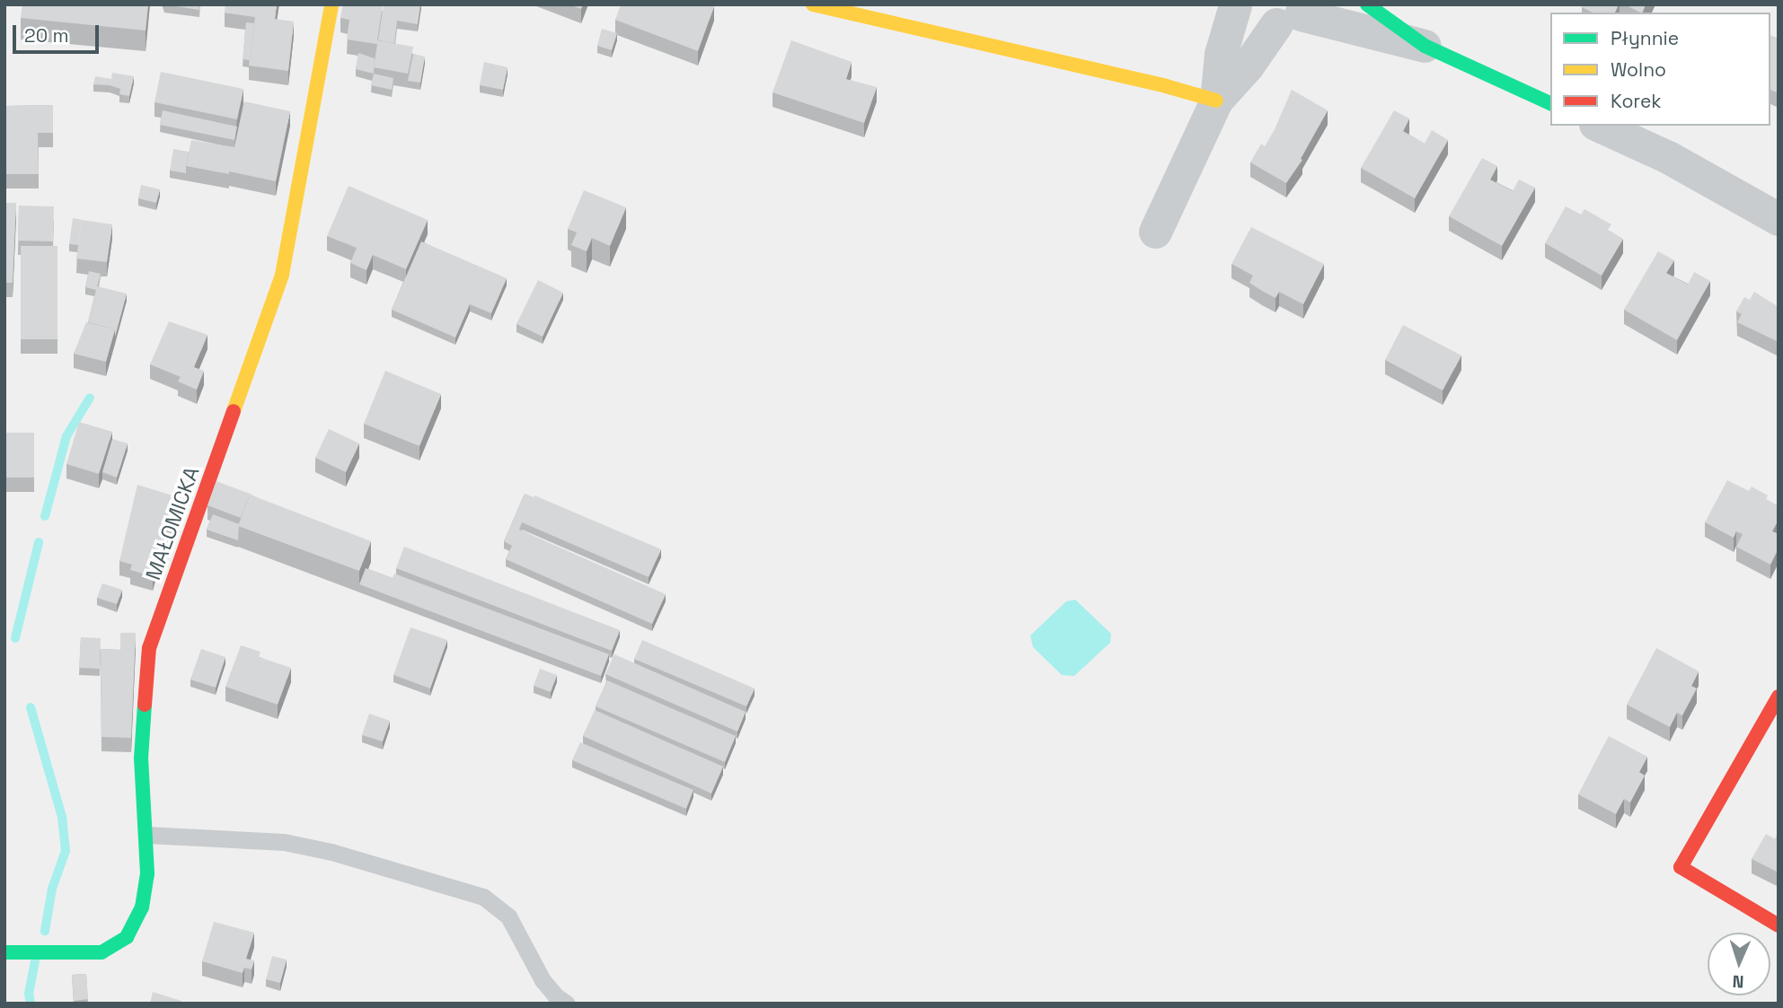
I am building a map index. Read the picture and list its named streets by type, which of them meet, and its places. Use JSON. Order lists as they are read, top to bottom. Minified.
{"streets":{"street":["MAŁOMICKA"]},"legend":["Płynnie","Wolno","Korek"],"scale_bar":"20 m","north":"bottom"}
